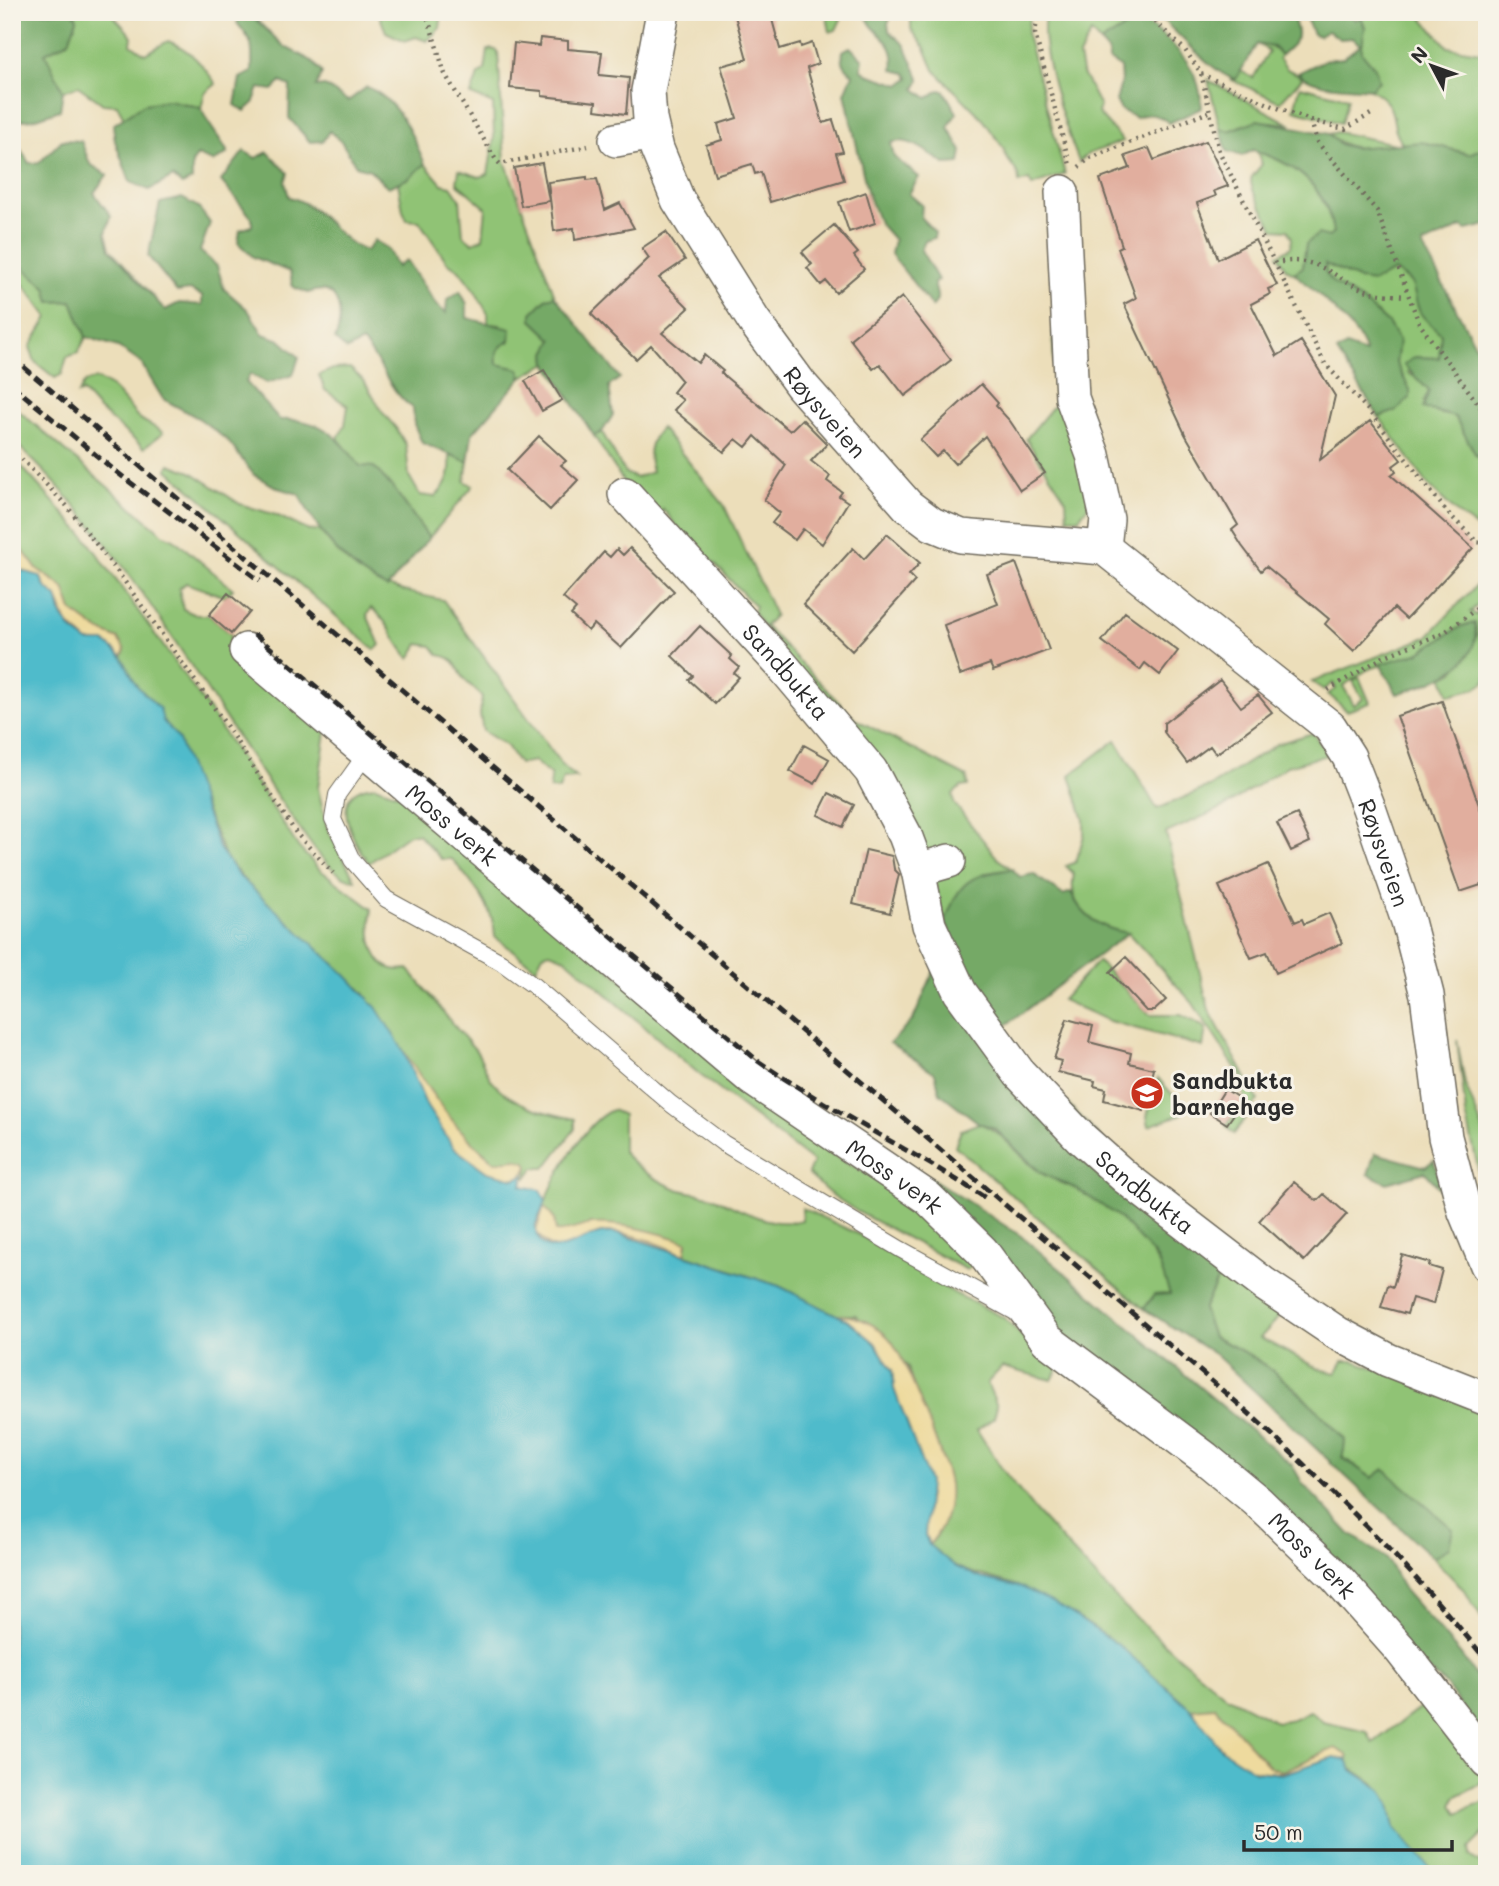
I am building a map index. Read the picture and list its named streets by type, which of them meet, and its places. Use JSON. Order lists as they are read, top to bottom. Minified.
{"streets":{"street":["Røysveien","Sandbukta","Moss verk"]},"places":{"school or university":["Sandbukta barnehage"]},"scale_bar":"50 m","north":"top left"}
